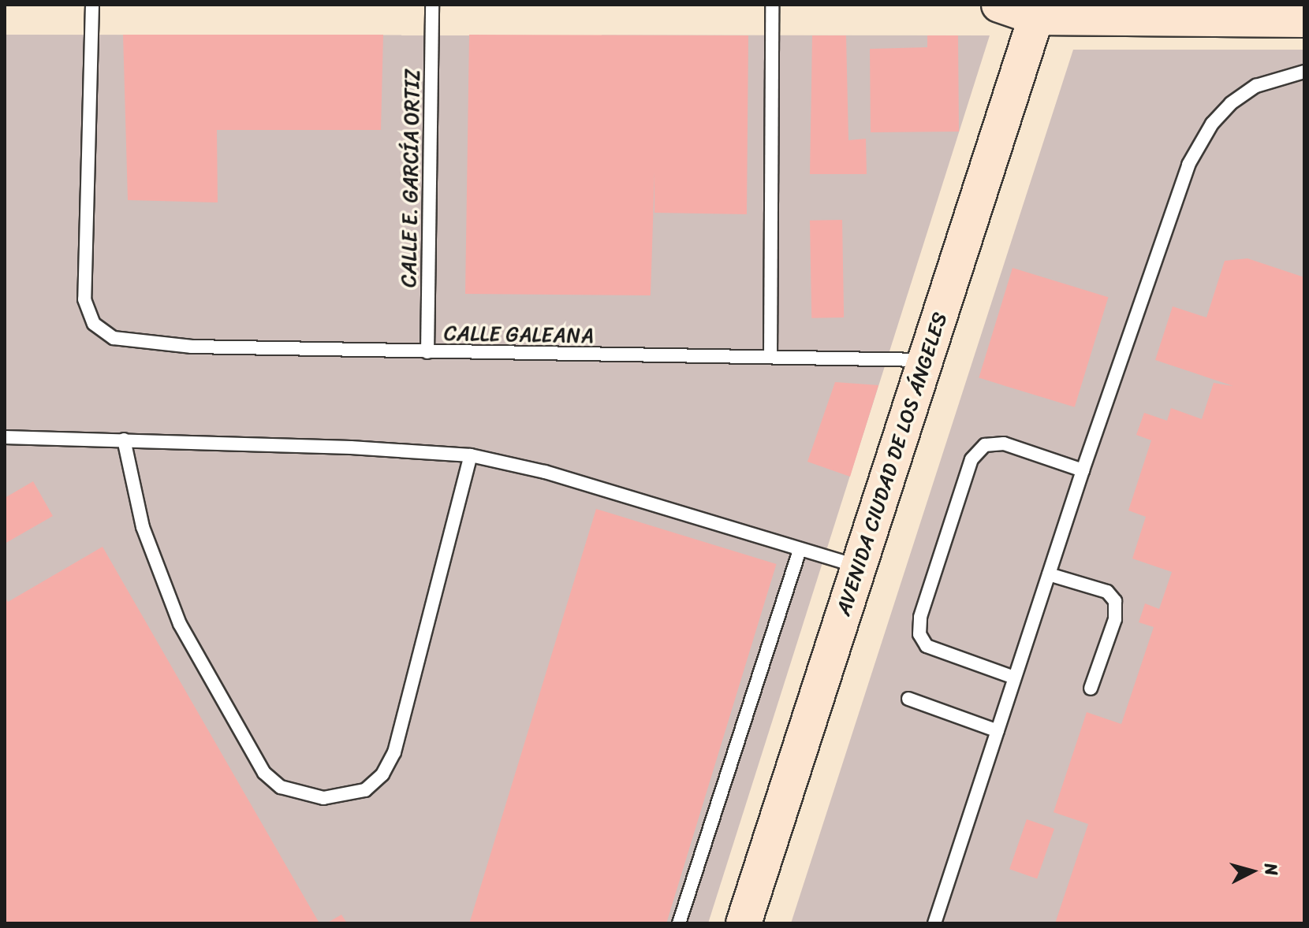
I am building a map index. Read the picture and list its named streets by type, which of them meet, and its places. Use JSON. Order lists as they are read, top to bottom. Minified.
{"streets":{"street":["AVENIDA CIUDAD DE LOS ÁNGELES"],"lane":["CALLE E. GARCÍA ORTIZ","CALLE GALEANA"]},"crossings":[["CALLE E. GARCÍA ORTIZ","CALLE GALEANA"],["CALLE GALEANA","AVENIDA CIUDAD DE LOS ÁNGELES"]],"north":"right"}
